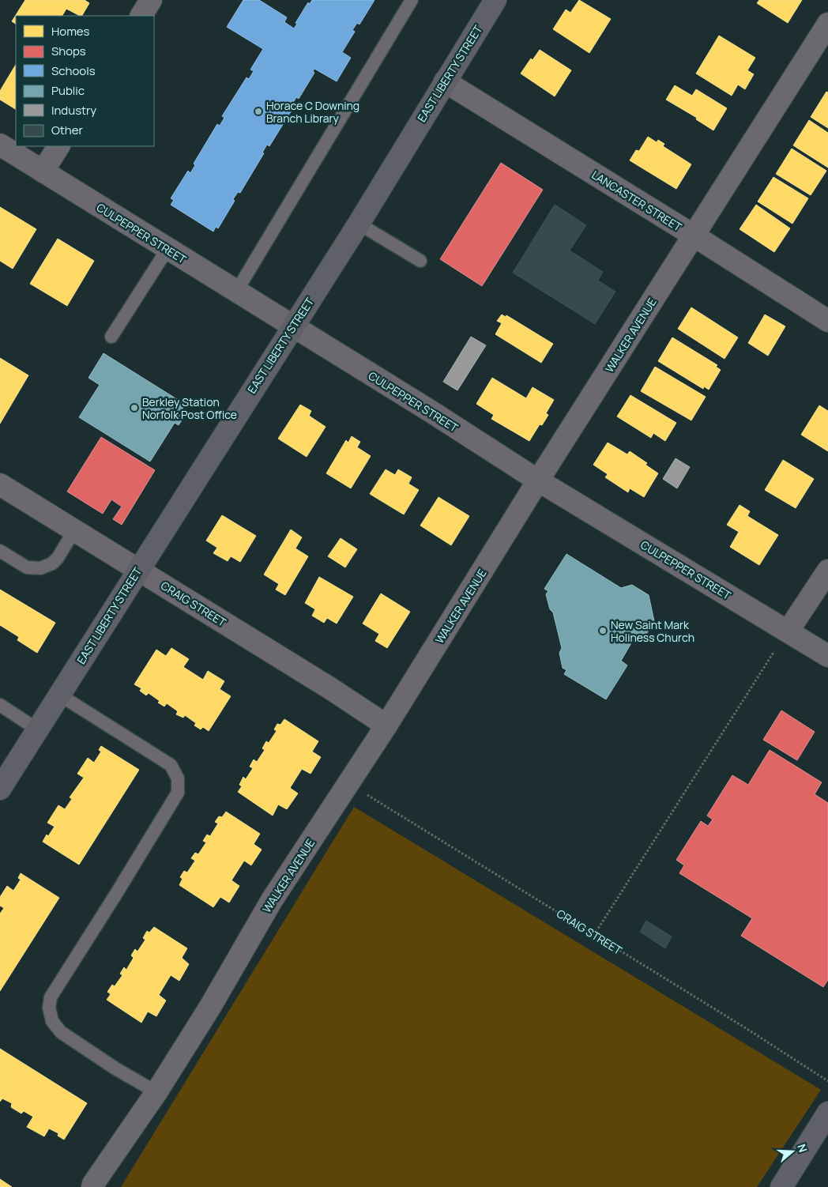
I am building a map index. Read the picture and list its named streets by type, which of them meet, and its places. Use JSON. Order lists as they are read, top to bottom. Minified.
{"streets":{"main road":["EAST LIBERTY STREET"],"street":["LANCASTER STREET","CULPEPPER STREET","WALKER AVENUE","CRAIG STREET"]},"crossings":[["EAST LIBERTY STREET","LANCASTER STREET"],["EAST LIBERTY STREET","CULPEPPER STREET"],["EAST LIBERTY STREET","CRAIG STREET"],["LANCASTER STREET","WALKER AVENUE"],["CULPEPPER STREET","WALKER AVENUE"],["WALKER AVENUE","CRAIG STREET"]],"places":["Horace C Downing Branch Library","Berkley Station Norfolk Post Office","New Saint Mark Holiness Church"],"legend":["Homes","Shops","Schools","Public","Industry","Other"],"north":"right"}
